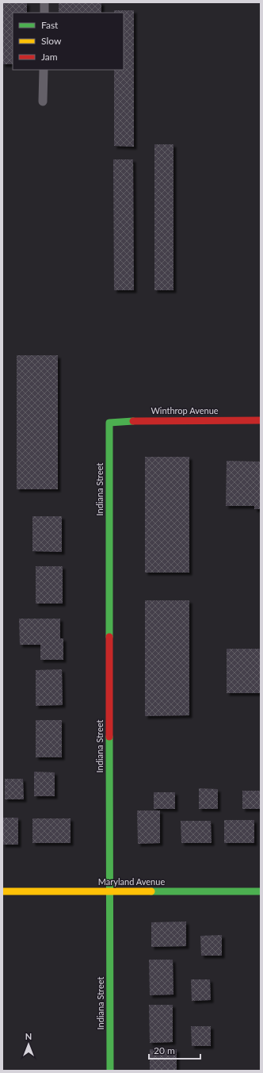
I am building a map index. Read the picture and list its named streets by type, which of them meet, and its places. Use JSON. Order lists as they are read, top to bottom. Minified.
{"streets":{"street":["Winthrop Avenue","Indiana Street","Maryland Avenue"]},"crossings":[["Winthrop Avenue","Indiana Street"],["Indiana Street","Maryland Avenue"]],"legend":["Fast","Slow","Jam"],"scale_bar":"20 m","north":"top"}
